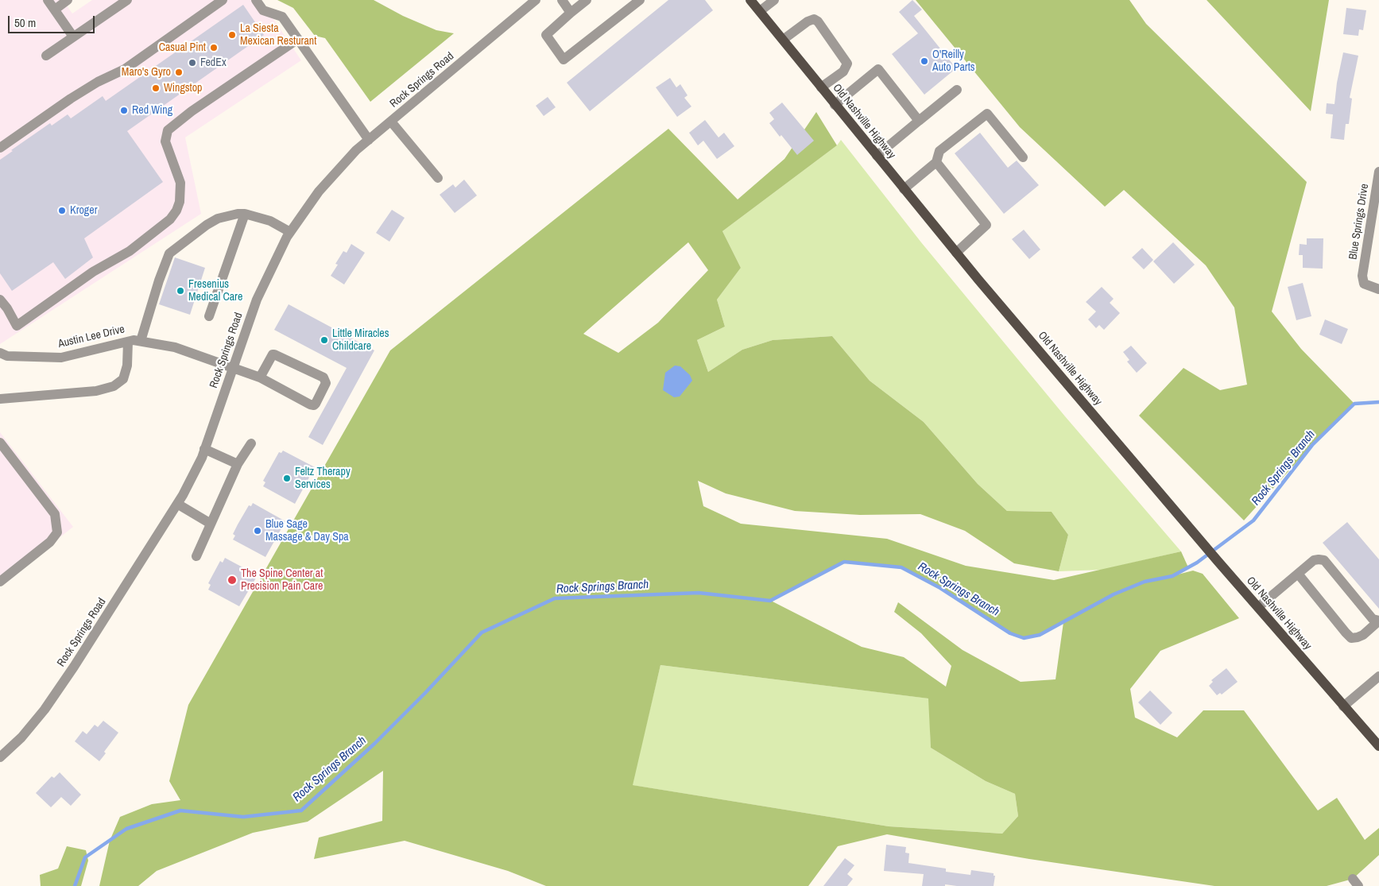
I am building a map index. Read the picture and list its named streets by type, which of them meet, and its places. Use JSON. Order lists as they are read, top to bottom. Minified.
{"streets":{"main road":["Old Nashville Highway"],"street":["Rock Springs Road","Blue Springs Drive","Austin Lee Drive"]},"crossings":[["Rock Springs Road","Austin Lee Drive"]],"water":["Rock Springs Branch"],"places":["La Siesta Mexican Resturant","Casual Pint","O'Reilly Auto Parts","FedEx","Maro's Gyro","Wingstop","Red Wing","Kroger","Fresenius Medical Care","Little Miracles Childcare","Feltz Therapy Services","Blue Sage Massage & Day Spa","The Spine Center at Precision Pain Care"],"scale_bar":"50 m"}
